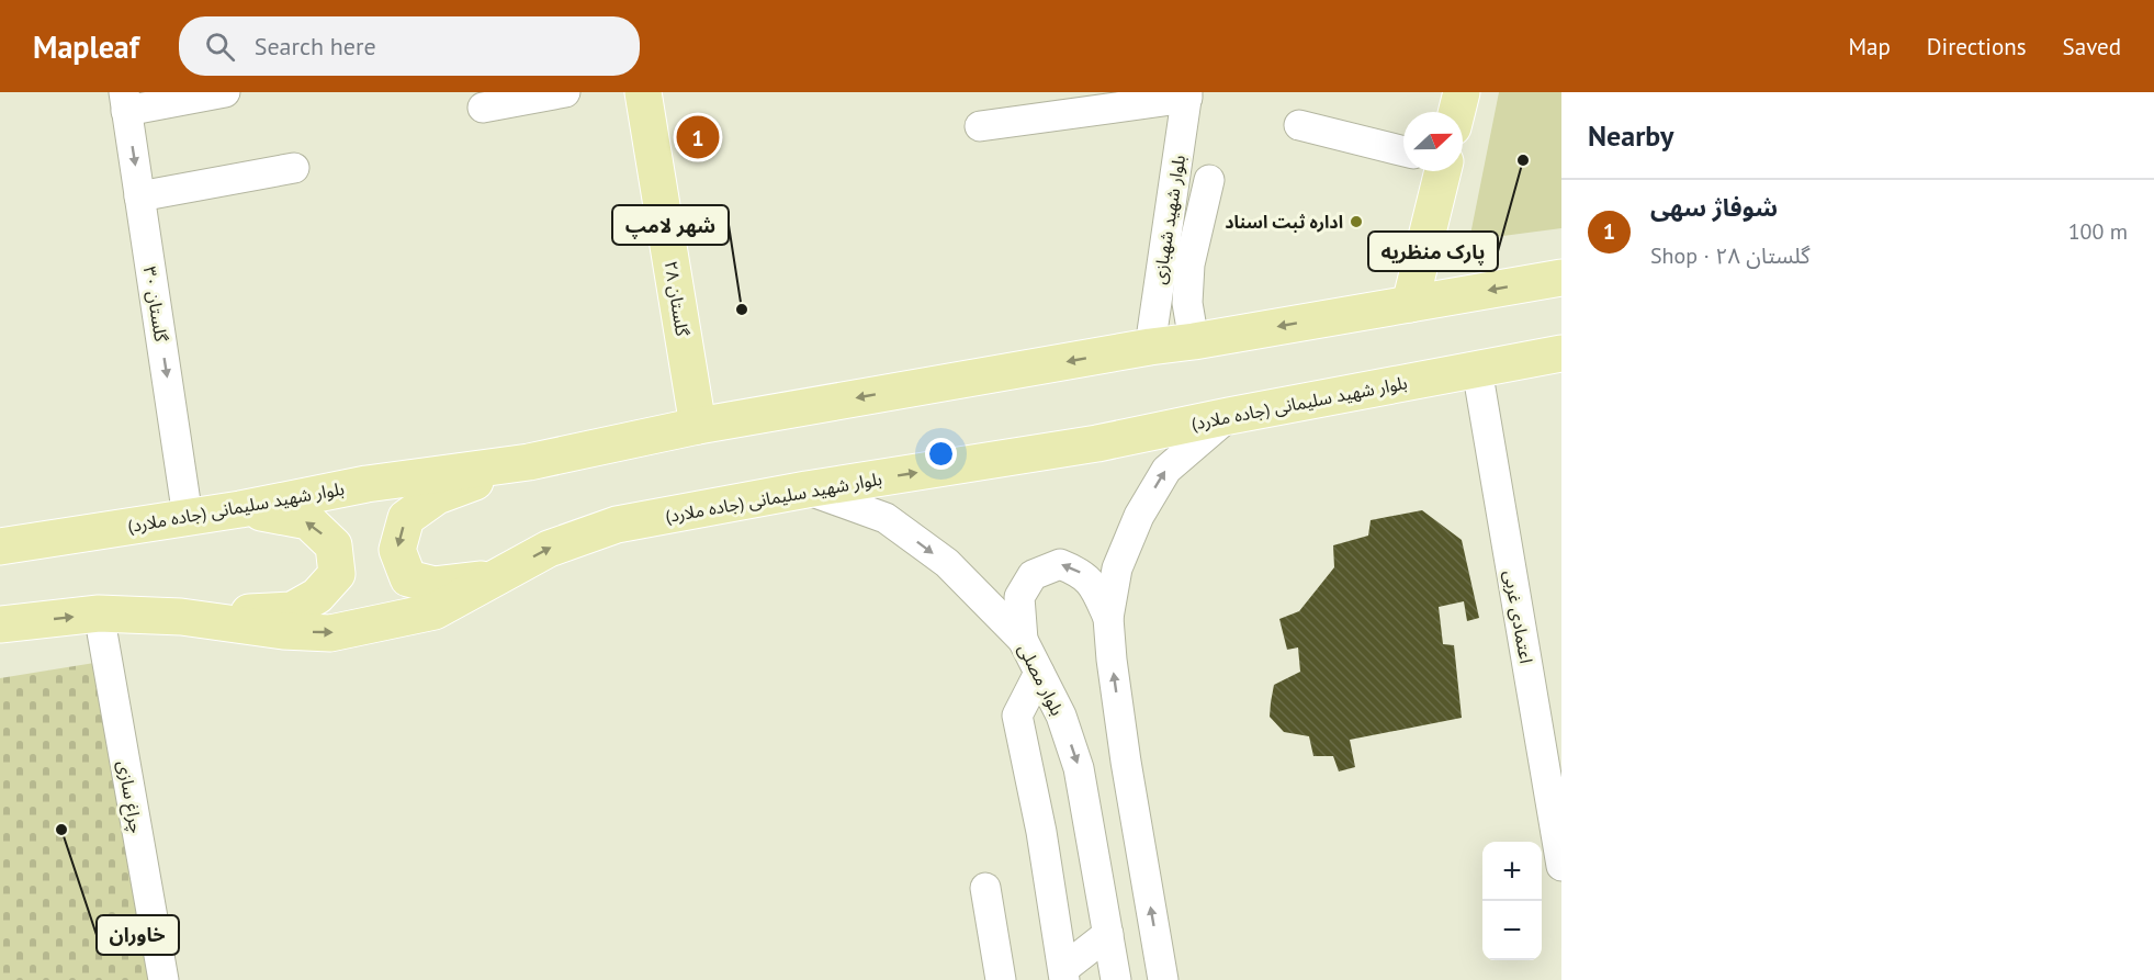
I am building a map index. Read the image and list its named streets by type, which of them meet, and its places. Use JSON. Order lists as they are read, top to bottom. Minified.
{"streets":{"main road":["گلستان ۲۸","بلوار شهید سلیمانی (جاده ملارد)"],"street":["بلوار شهید شهبازی","گلستان ۳۰","اعتمادی غربی","بلوار مصلی","چراغ سازی"]},"crossings":[["بلوار شهید شهبازی","بلوار شهید سلیمانی (جاده ملارد)"],["گلستان ۲۸","بلوار شهید سلیمانی (جاده ملارد)"],["گلستان ۳۰","بلوار شهید سلیمانی (جاده ملارد)"],["بلوار شهید سلیمانی (جاده ملارد)","اعتمادی غربی"],["بلوار شهید سلیمانی (جاده ملارد)","بلوار مصلی"],["بلوار شهید سلیمانی (جاده ملارد)","چراغ سازی"]],"one_way":["گلستان ۳۰","بلوار مصلی"],"places":["پارک منظریه","اداره ثبت اسناد","شهر لامپ","خاوران"],"north":"right","page":{"header":"Mapleaf","search":"Search here","nav":["Map","Directions","Saved"],"heading":"Nearby","pins":"1","list":[{"mark":"1","name":"شوفاژ سهی","note":"Shop · گلستان ۲۸","value":"100 m"}],"map_buttons":["+","−"]}}
